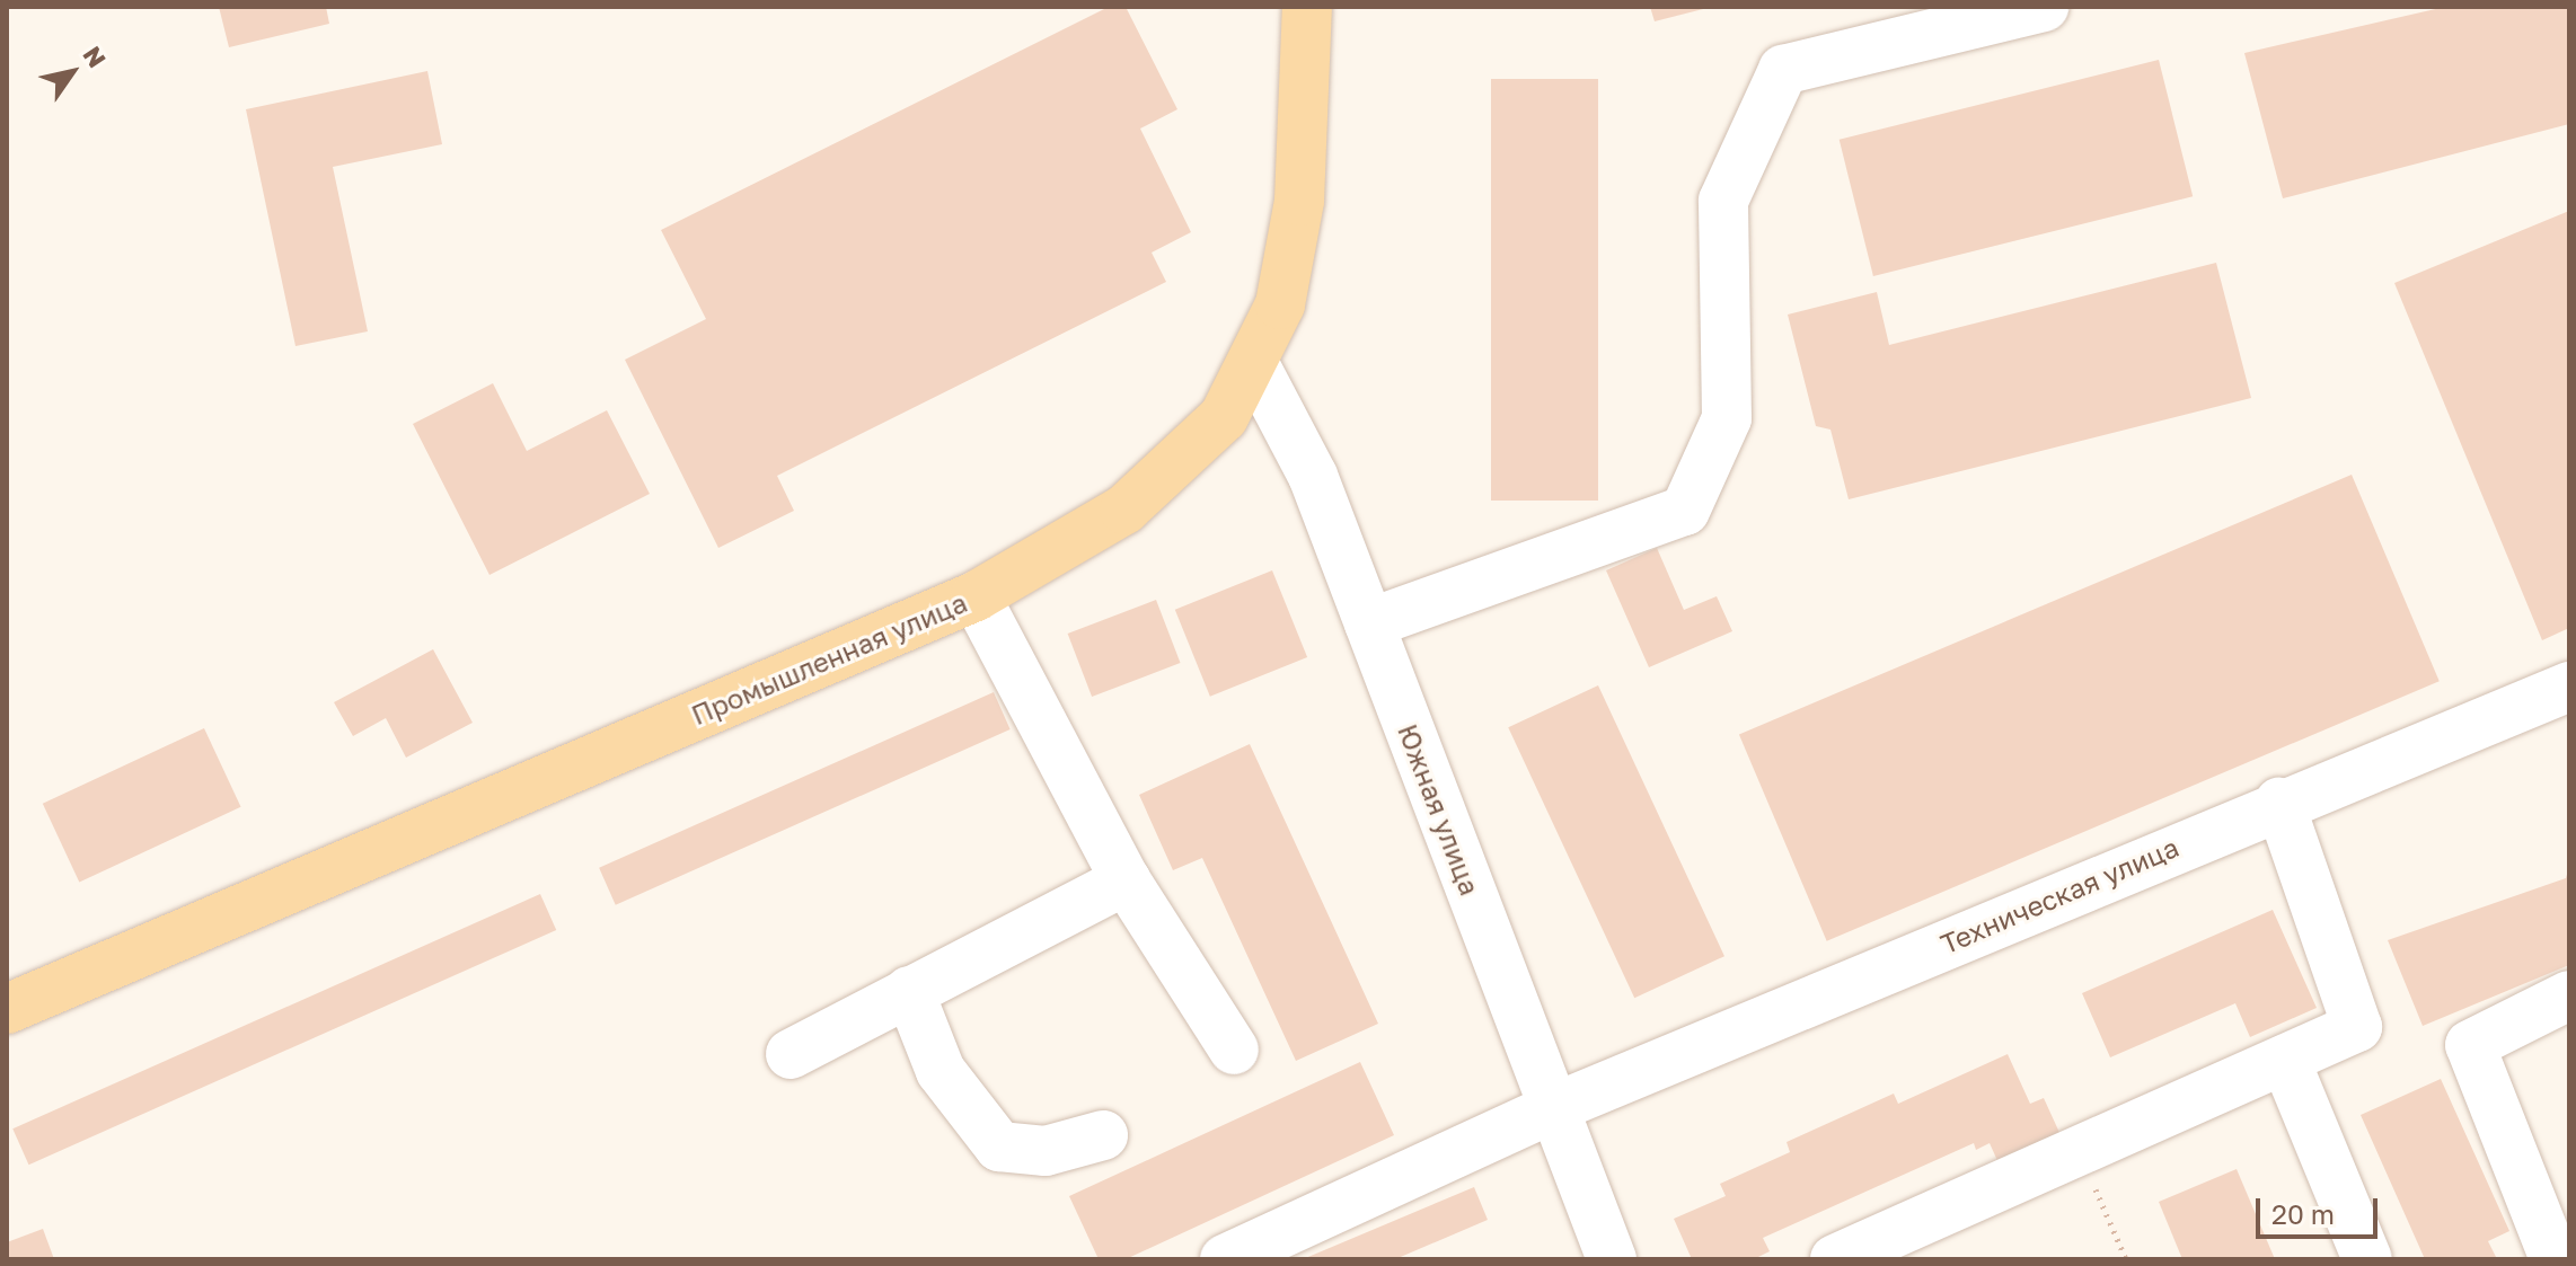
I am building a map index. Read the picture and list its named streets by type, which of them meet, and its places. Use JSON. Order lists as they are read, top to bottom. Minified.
{"streets":{"main road":["Промышленная улица"],"street":["Южная улица","Техническая улица"]},"crossings":[["Промышленная улица","Южная улица"],["Южная улица","Техническая улица"]],"scale_bar":"20 m","north":"top right"}
